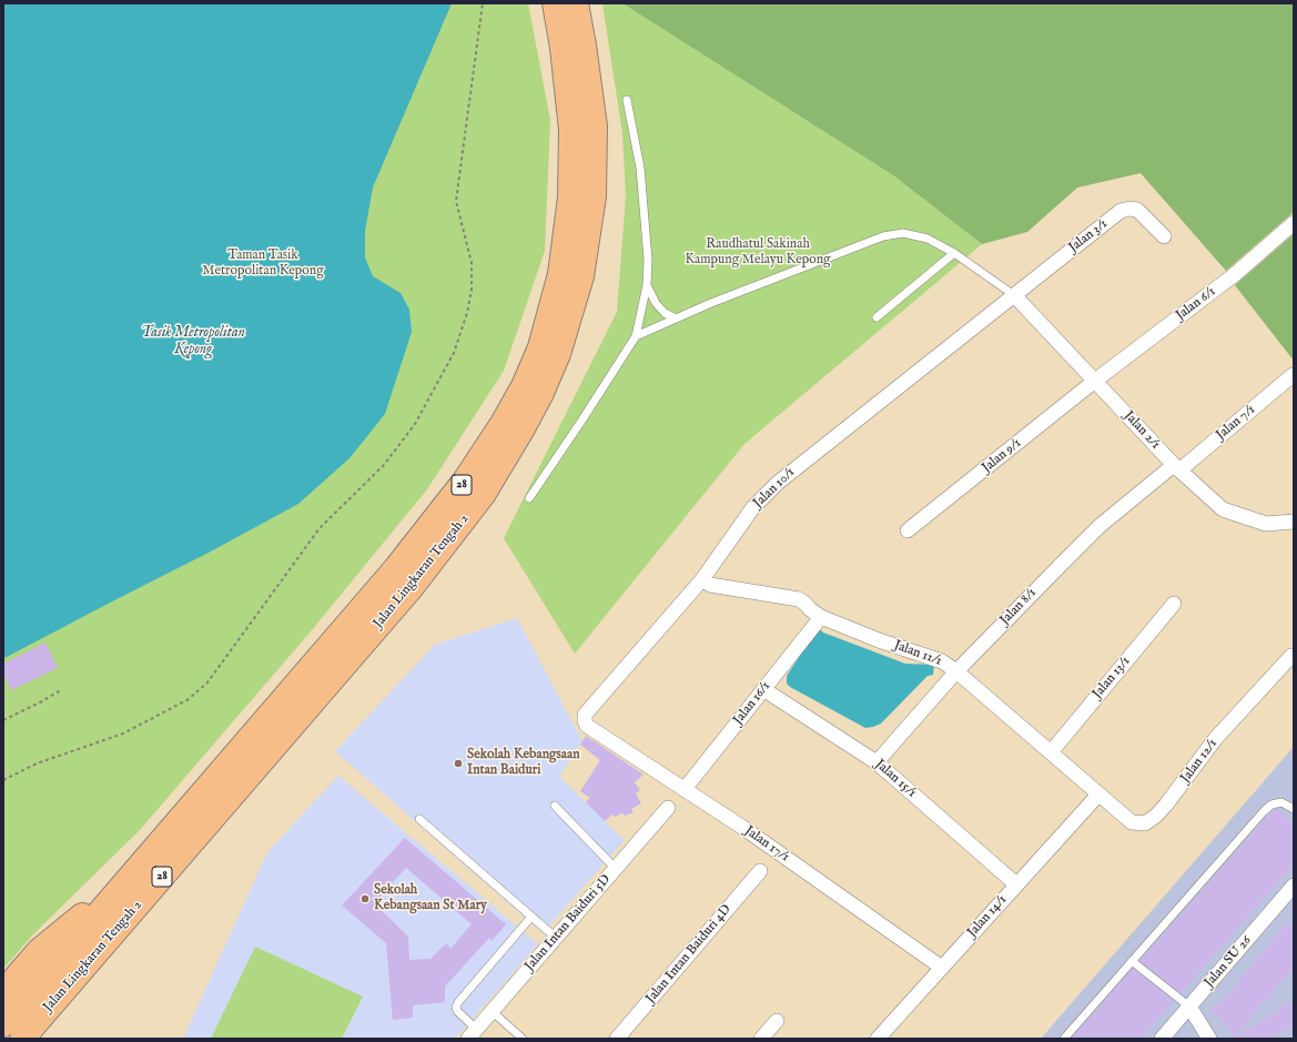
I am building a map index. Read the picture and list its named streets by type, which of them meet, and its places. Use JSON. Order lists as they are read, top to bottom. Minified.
{"streets":{"highway":["28","Jalan Lingkaran Tengah 2"],"street":["Jalan 3/1","Jalan 6/1","Jalan 7/1","Jalan 2/1","Jalan 9/1","Jalan 10/1","Jalan 8/1","Jalan 11/1","Jalan 13/1","Jalan 16/1","Jalan 12/1","Jalan 15/1","Jalan 17/1","Jalan 14/1","Jalan Intan Baiduri 5D","Jalan Intan Baiduri 4D","Jalan SU 26"]},"crossings":[["Jalan 3/1","Jalan 2/1"],["Jalan 3/1","Jalan 10/1"],["Jalan 6/1","Jalan 2/1"],["Jalan 6/1","Jalan 9/1"],["Jalan 7/1","Jalan 2/1"],["Jalan 7/1","Jalan 8/1"],["Jalan 2/1","Jalan 9/1"],["Jalan 2/1","Jalan 10/1"],["Jalan 2/1","Jalan 8/1"],["Jalan 10/1","Jalan 11/1"],["Jalan 10/1","Jalan 17/1"],["Jalan 8/1","Jalan 11/1"],["Jalan 8/1","Jalan 15/1"],["Jalan 11/1","Jalan 13/1"],["Jalan 11/1","Jalan 16/1"],["Jalan 11/1","Jalan 12/1"],["Jalan 11/1","Jalan 14/1"],["Jalan 16/1","Jalan 15/1"],["Jalan 16/1","Jalan 17/1"],["Jalan 12/1","Jalan 14/1"],["Jalan 15/1","Jalan 14/1"],["Jalan 17/1","Jalan 14/1"]],"water":["Tasik Metropolitan Kepong"],"parks":["Raudhatul Sakinah Kampung Melayu Kepong","Taman Tasik Metropolitan Kepong"],"places":["Sekolah Kebangsaan Intan Baiduri","Sekolah Kebangsaan St Mary"]}
